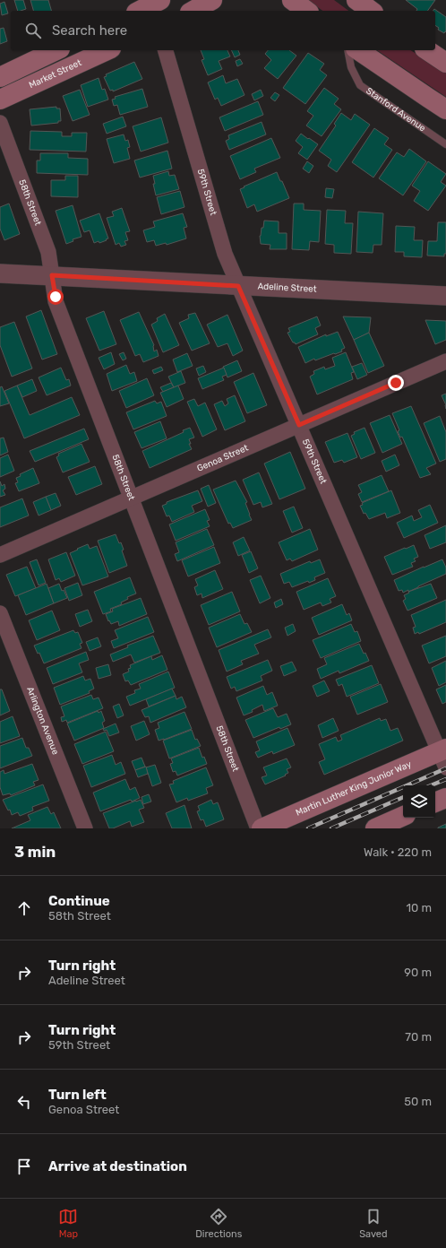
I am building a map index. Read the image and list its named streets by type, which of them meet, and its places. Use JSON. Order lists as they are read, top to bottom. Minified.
{"streets":{"main road":["Market Street","Martin Luther King Junior Way"],"street":["59th Street","58th Street","Adeline Street","Genoa Street","Arlington Avenue"],"lane":["Stanford Avenue"]},"crossings":[["59th Street","Adeline Street"],["59th Street","Genoa Street"],["59th Street","Martin Luther King Junior Way"],["58th Street","Adeline Street"],["58th Street","Genoa Street"]],"page":{"search":"Search here","heading":["3 min","Walk · 220 m"],"list":[["Continue","58th Street","10 m"],["Turn right","Adeline Street","90 m"],["Turn right","59th Street","70 m"],["Turn left","Genoa Street","50 m"],"Arrive at destination"],"nav":["Map","Directions","Saved"]}}
